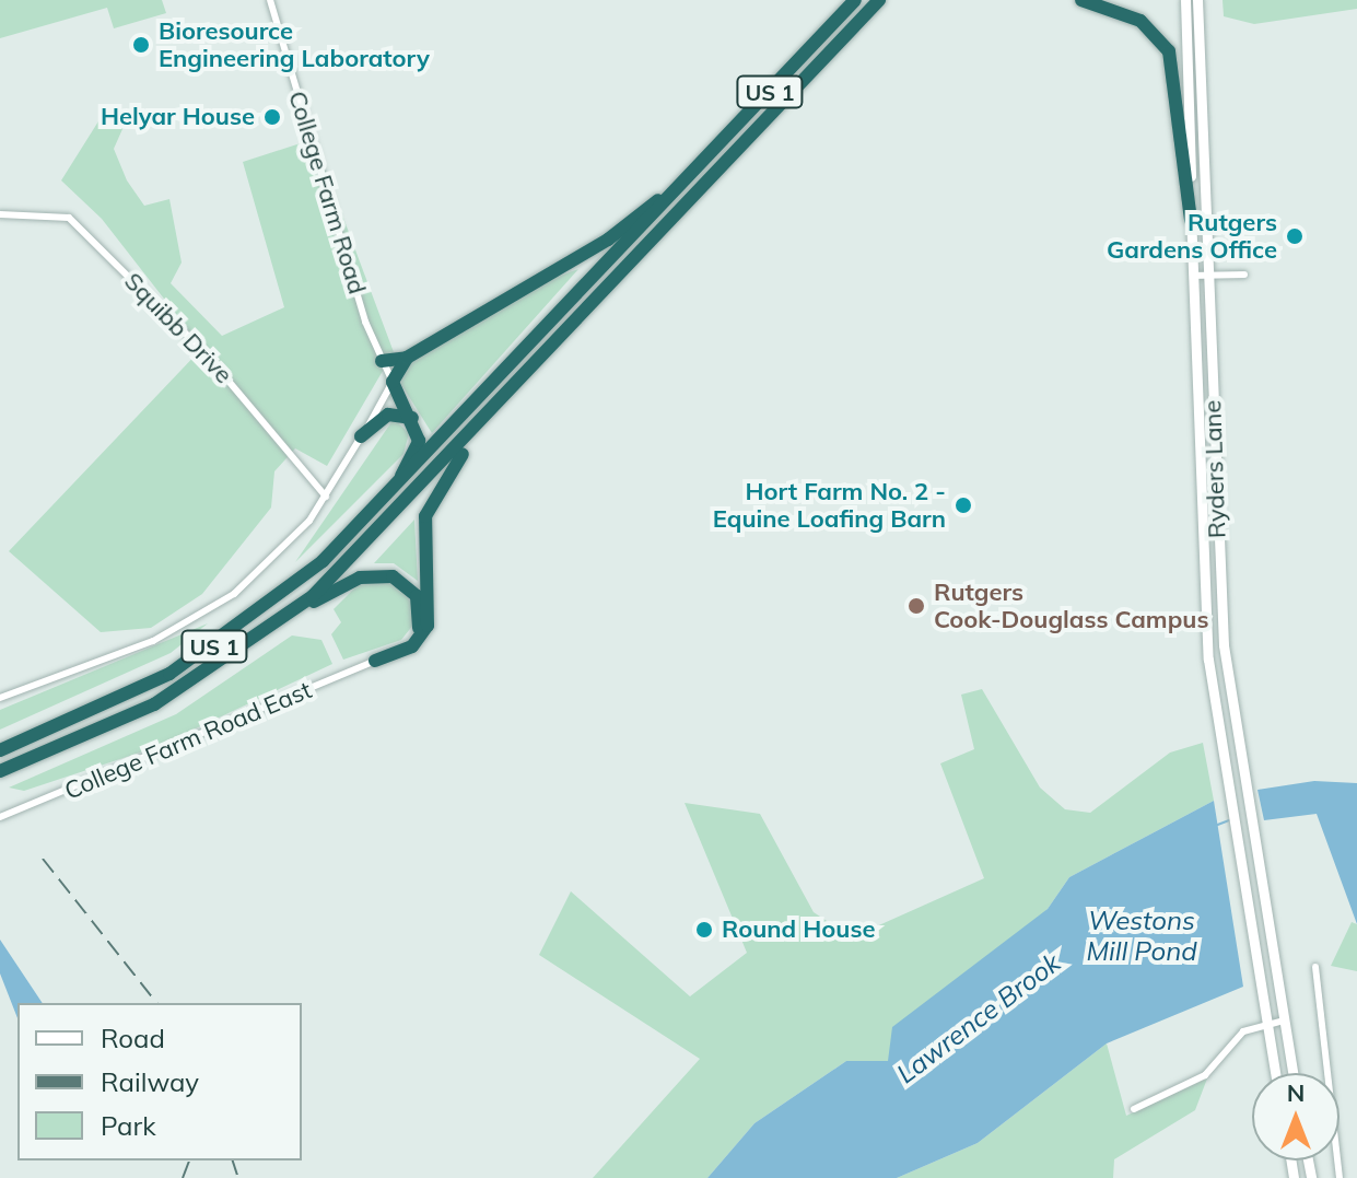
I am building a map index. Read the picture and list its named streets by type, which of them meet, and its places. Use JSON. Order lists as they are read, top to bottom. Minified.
{"streets":{"highway":["US 1"],"main road":["Ryders Lane"],"street":["College Farm Road","Squibb Drive","College Farm Road East"]},"water":["Westons Mill Pond","Lawrence Brook"],"places":["Bioresource Engineering Laboratory","Helyar House","Rutgers Gardens Office","Hort Farm No. 2 - Equine Loafing Barn","Rutgers Cook-Douglass Campus","Round House"],"legend":["Road","Railway","Park"],"north":"top"}
